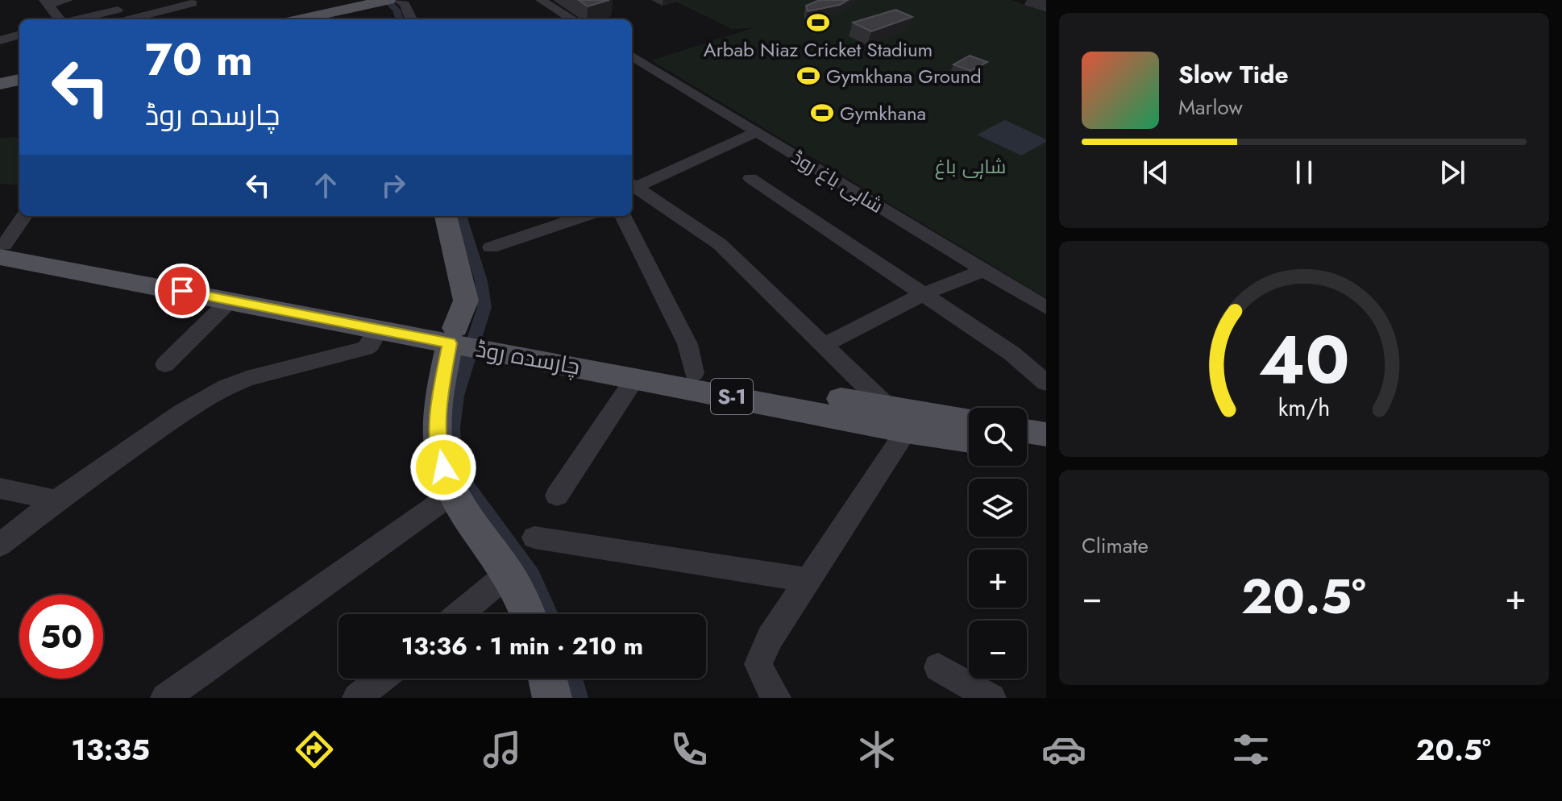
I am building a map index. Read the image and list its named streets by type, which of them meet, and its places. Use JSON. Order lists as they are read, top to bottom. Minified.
{"streets":{"main road":["چارسدہ روڈ","S-1"],"street":["شاہی باغ روڈ"]},"parks":["شاہی باغ"],"places":{"sports":["Arbab Niaz Cricket Stadium","Gymkhana Ground","Gymkhana"]},"page":{"turn":["70 m","چارسدہ روڈ"],"song":["Slow Tide","Marlow"],"map_buttons":["+","−"],"tile":"Climate","heat":["−","20.5°","+"],"limit":"50","trip":"13:36 · 1 min · 210 m","tabs":["13:35","20.5°"],"gauge":["40","km/h"]}}
